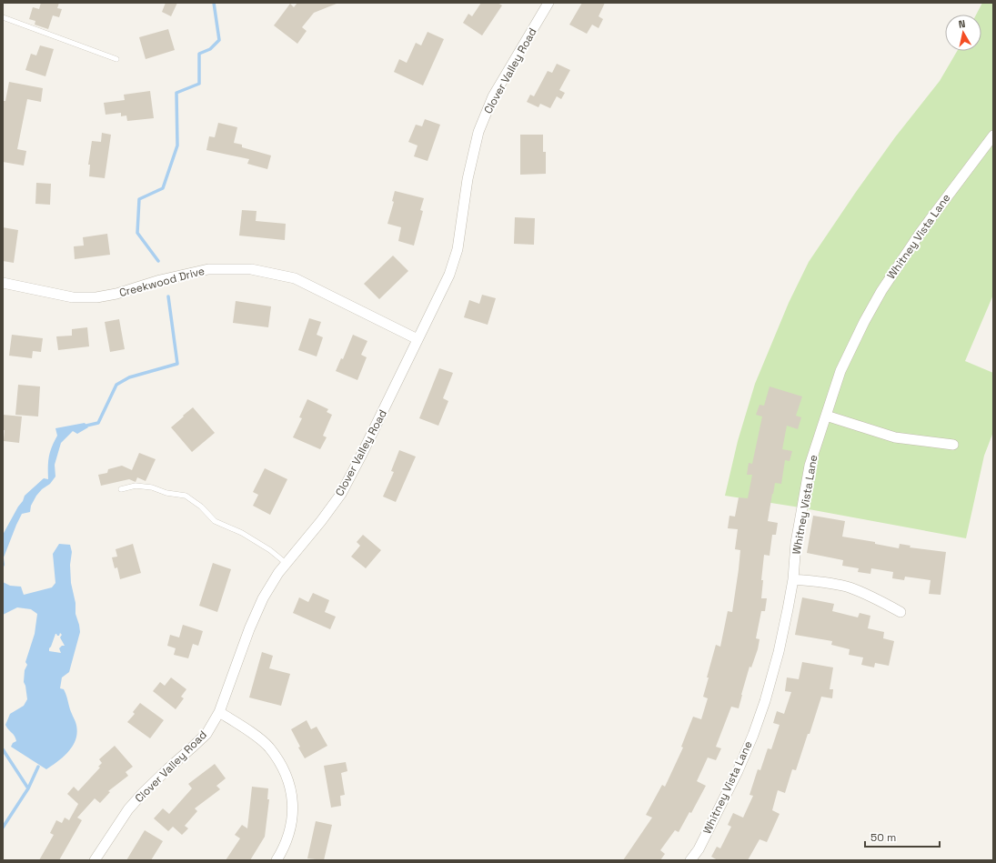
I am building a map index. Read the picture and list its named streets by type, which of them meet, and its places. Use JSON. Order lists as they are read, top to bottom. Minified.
{"streets":{"street":["Clover Valley Road","Whitney Vista Lane","Creekwood Drive"]},"crossings":[["Clover Valley Road","Creekwood Drive"]],"scale_bar":"50 m","north":"top"}
